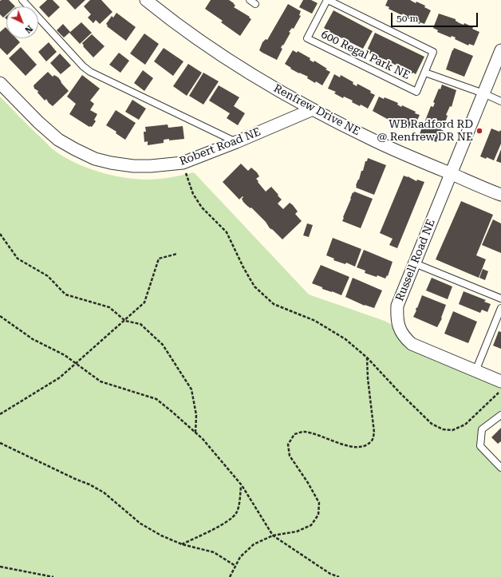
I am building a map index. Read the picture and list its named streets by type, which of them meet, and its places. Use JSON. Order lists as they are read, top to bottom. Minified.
{"streets":{"street":["Renfrew Drive NE","Robert Road NE","Russell Road NE"],"lane":["600 Regal Park NE"]},"crossings":[["600 Regal Park NE","Russell Road NE"],["Renfrew Drive NE","Robert Road NE"],["Renfrew Drive NE","Russell Road NE"]],"places":["WB Radford RD @ Renfrew DR NE"],"scale_bar":"50 m","north":"bottom right"}
